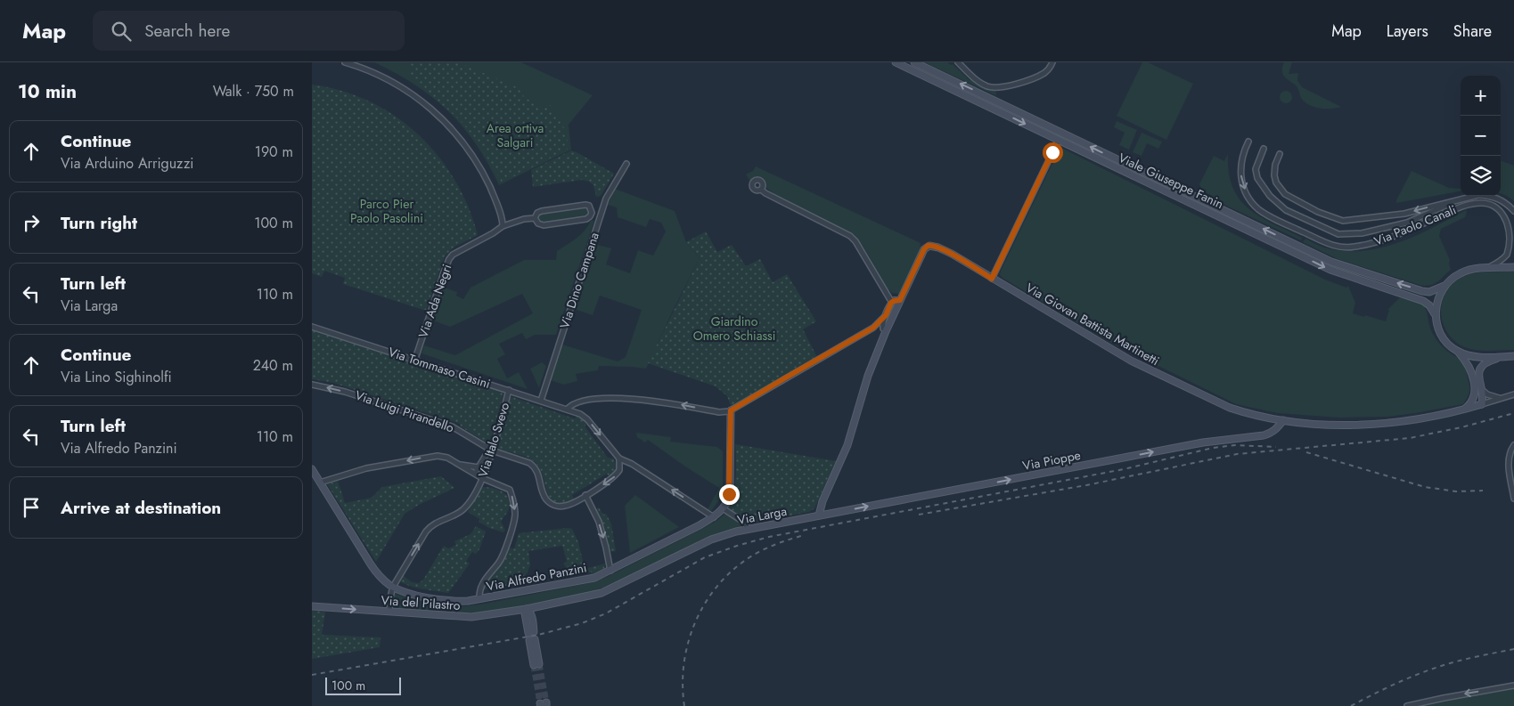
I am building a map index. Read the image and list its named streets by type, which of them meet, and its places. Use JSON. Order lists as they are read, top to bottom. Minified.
{"streets":{"street":["Viale Giuseppe Fanin","Via Paolo Canali","Via Dino Campana","Via Ada Negri","Via Giovan Battista Martinetti","Via Tommaso Casini","Via Luigi Pirandello","Via Italo Svevo","Via Pioppe","Via Larga","Via Alfredo Panzini","Via del Pilastro"]},"crossings":[["Via Dino Campana","Via Tommaso Casini"],["Via Ada Negri","Via Tommaso Casini"],["Via Giovan Battista Martinetti","Via Pioppe"],["Via Tommaso Casini","Via Italo Svevo"],["Via Luigi Pirandello","Via Italo Svevo"],["Via Italo Svevo","Via Alfredo Panzini"],["Via Pioppe","Via Larga"],["Via Larga","Via del Pilastro"]],"one_way":["Via Luigi Pirandello","Via Italo Svevo","Via Pioppe","Via del Pilastro"],"parks":["Area ortiva Salgari","Parco Pier Paolo Pasolini","Giardino Omero Schiassi"],"scale_bar":"100 m","page":{"header":"Map","search":"Search here","nav":["Map","Layers","Share"],"heading":["10 min","Walk · 750 m"],"map_buttons":["+","−"],"list":[["Continue","Via Arduino Arriguzzi","190 m"],["Turn right","100 m"],["Turn left","Via Larga","110 m"],["Continue","Via Lino Sighinolfi","240 m"],["Turn left","Via Alfredo Panzini","110 m"],"Arrive at destination"],"scale":"100 m"}}
